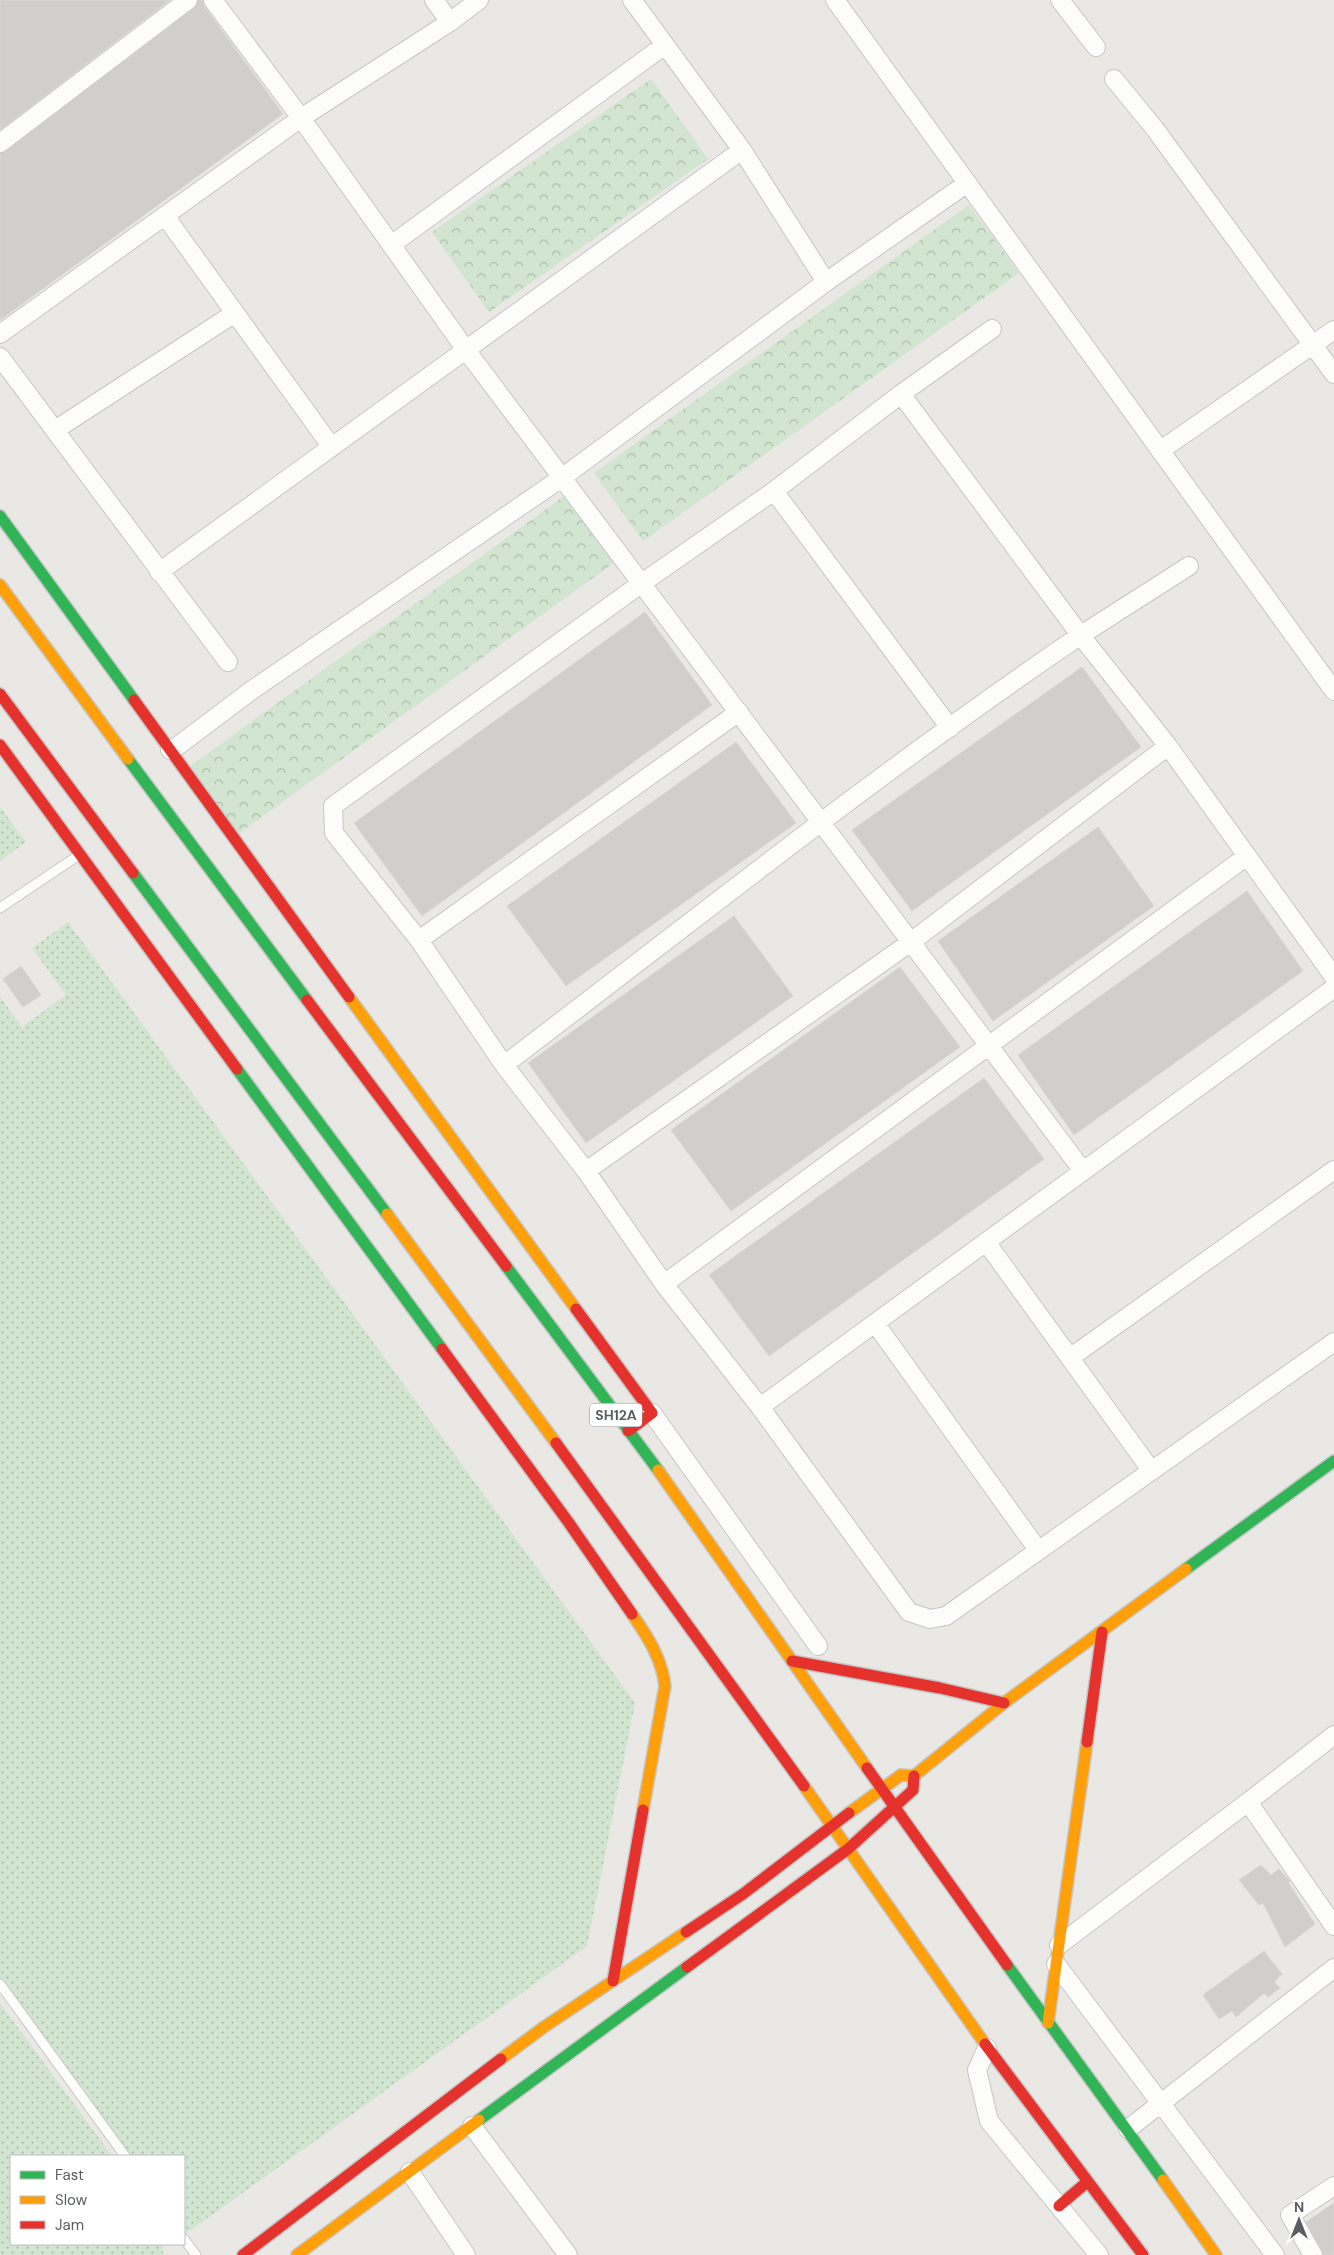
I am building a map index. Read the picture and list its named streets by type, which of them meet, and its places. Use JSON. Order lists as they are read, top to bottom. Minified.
{"streets":{"main road":["SH12A"]},"legend":["Fast","Slow","Jam"],"north":"top"}
